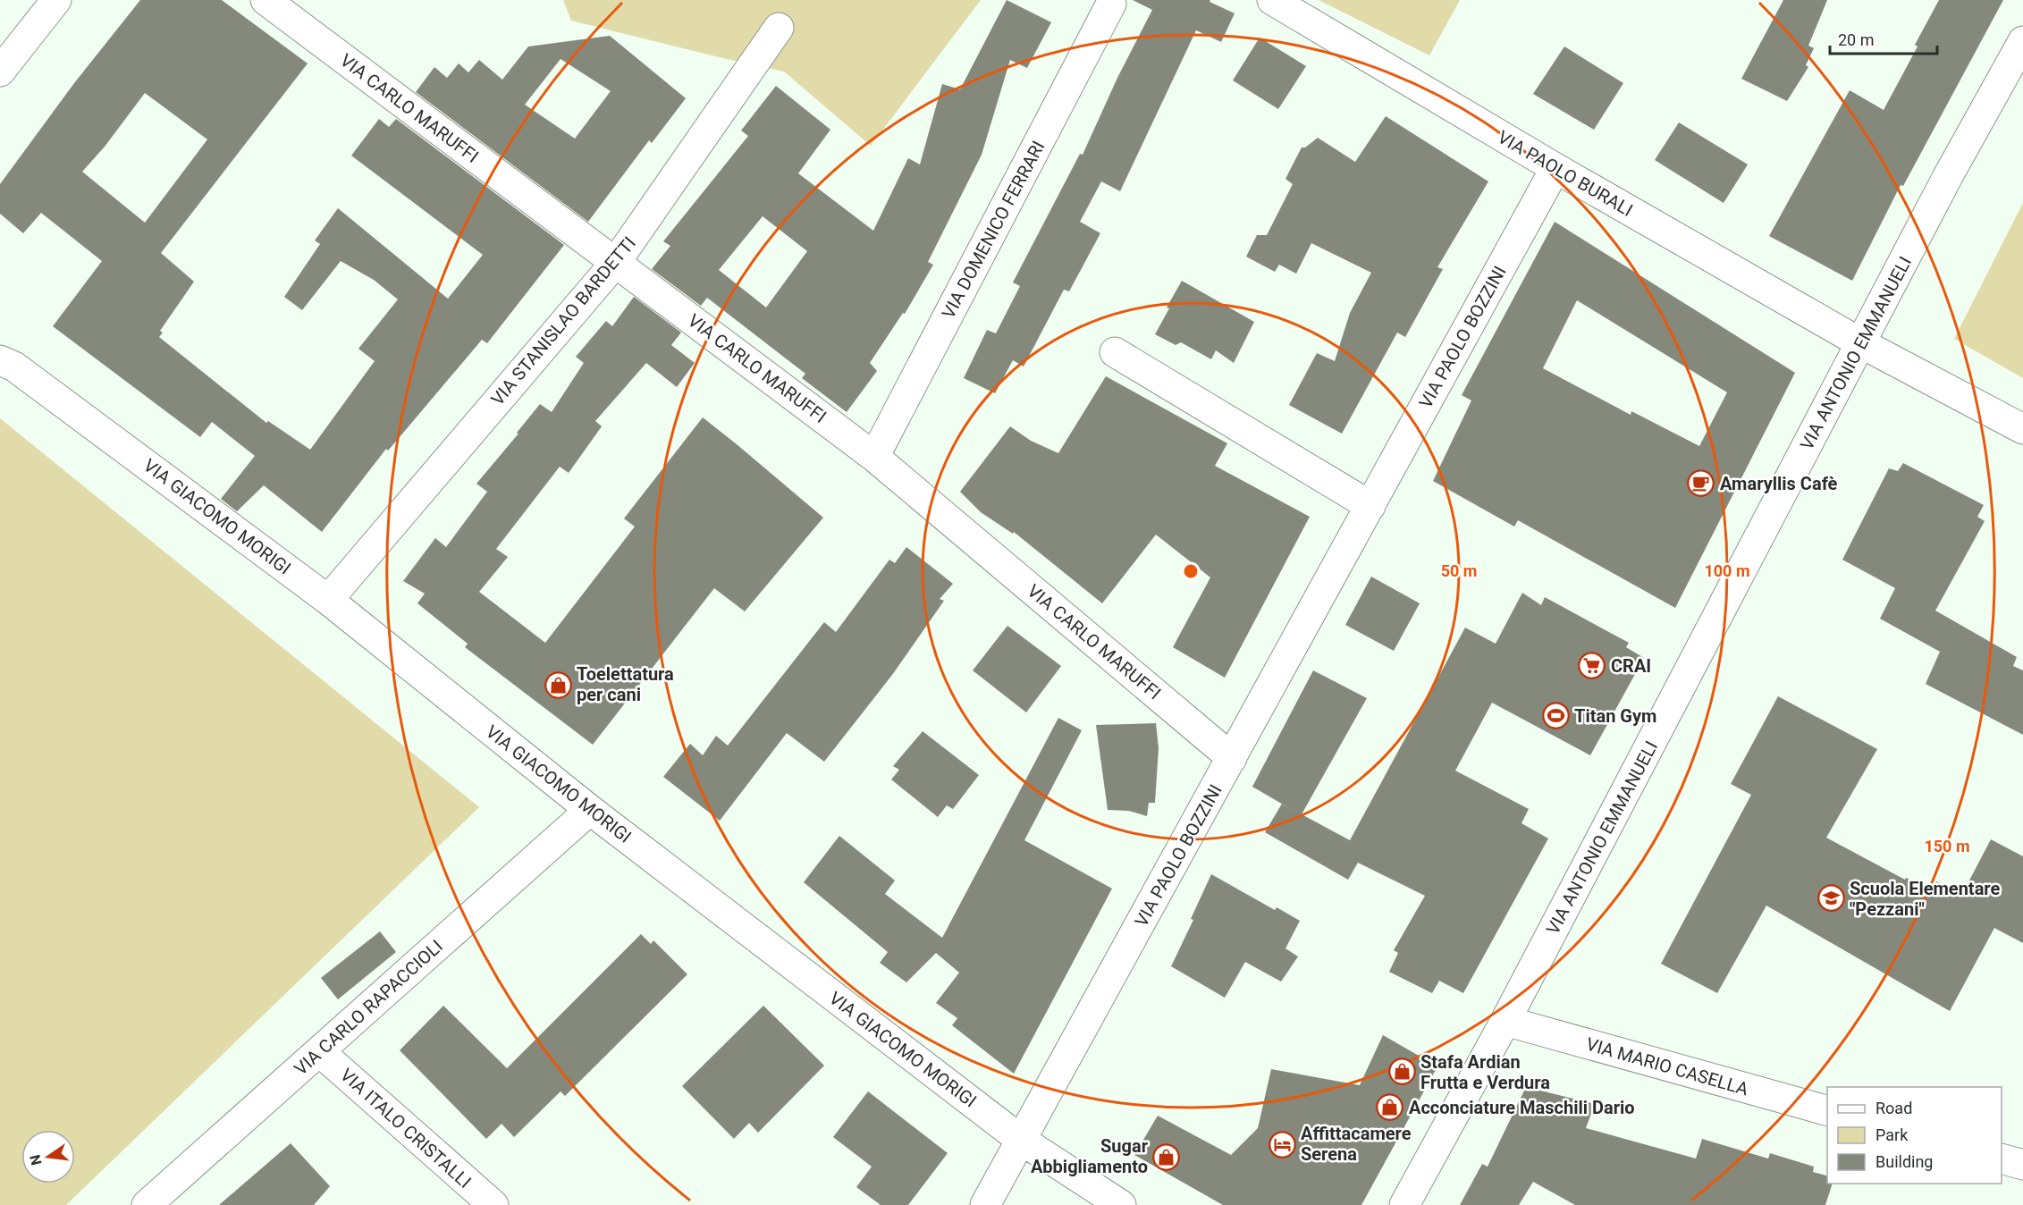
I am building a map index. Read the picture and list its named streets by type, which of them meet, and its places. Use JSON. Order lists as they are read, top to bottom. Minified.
{"streets":{"street":["VIA CARLO MARUFFI","VIA PAOLO BURALI","VIA DOMENICO FERRARI","VIA STANISLAO BARDETTI","VIA PAOLO BOZZINI","VIA ANTONIO EMMANUELI","VIA GIACOMO MORIGI","VIA CARLO RAPACCIOLI","VIA MARIO CASELLA","VIA ITALO CRISTALLI"]},"crossings":[["VIA CARLO MARUFFI","VIA DOMENICO FERRARI"],["VIA CARLO MARUFFI","VIA STANISLAO BARDETTI"],["VIA CARLO MARUFFI","VIA PAOLO BOZZINI"],["VIA PAOLO BURALI","VIA PAOLO BOZZINI"],["VIA PAOLO BURALI","VIA ANTONIO EMMANUELI"],["VIA STANISLAO BARDETTI","VIA GIACOMO MORIGI"],["VIA PAOLO BOZZINI","VIA GIACOMO MORIGI"],["VIA ANTONIO EMMANUELI","VIA MARIO CASELLA"],["VIA GIACOMO MORIGI","VIA CARLO RAPACCIOLI"],["VIA CARLO RAPACCIOLI","VIA ITALO CRISTALLI"]],"places":{"cafe":["Amaryllis Cafè"],"supermarket":["CRAI"],"shop":["Toelettatura per cani","Stafa Ardian Frutta e Verdura","Acconciature Maschili Dario","Sugar Abbigliamento"],"sports":["Titan Gym"],"school or university":["Scuola Elementare \"Pezzani\""],"hotel":["Affittacamere Serena"]},"legend":["Road","Park","Building"],"scale_bar":"20 m","north":"left","rings":["50 m","100 m","150 m"]}
